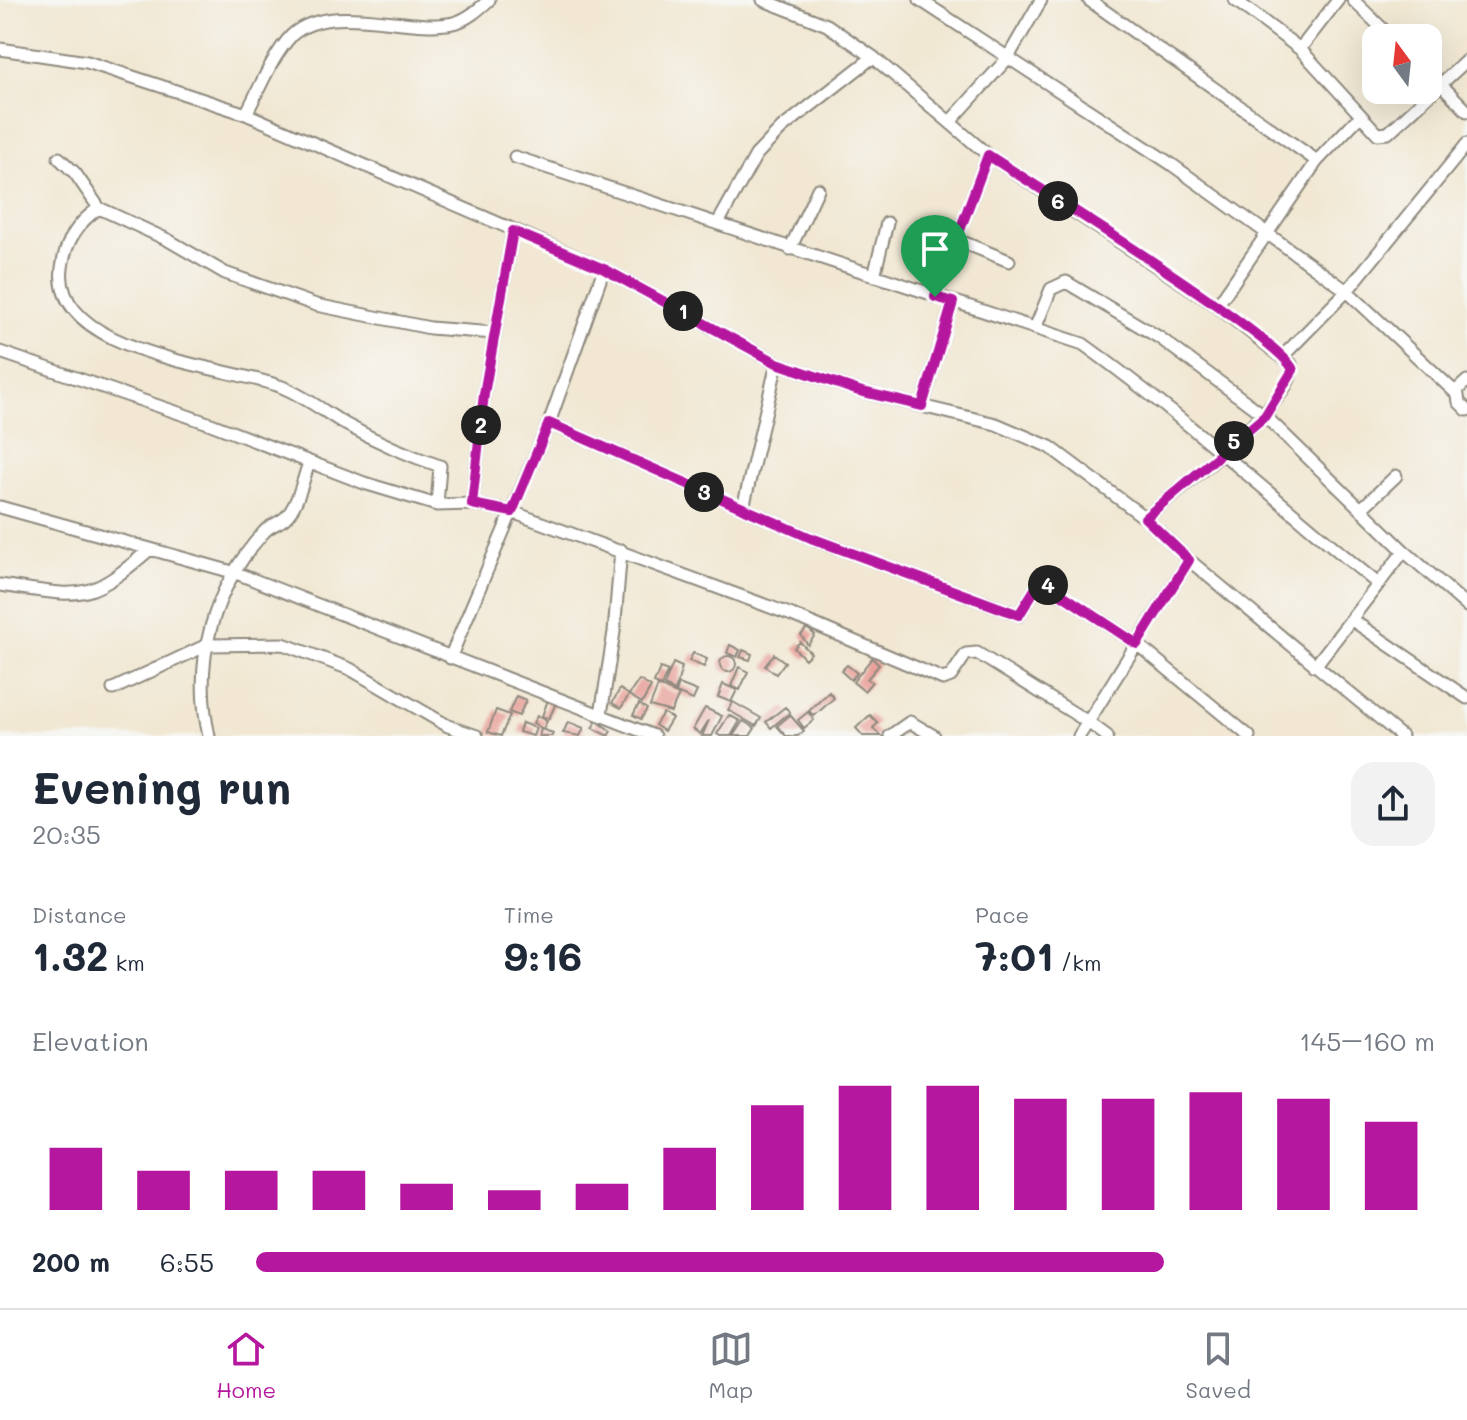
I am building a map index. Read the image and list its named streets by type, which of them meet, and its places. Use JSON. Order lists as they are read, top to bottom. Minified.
{"north":"top","page":{"pins":["6","1","2","5","3","4"],"heading":["Evening run","20:35"],"stats":[["Distance","1.32 km"],["Time","9:16"],["Pace","7:01 /km"]],"chart":["Elevation","145–160 m"],"list":[{"name":"200 m","note":"6:55"}],"tabs":["Home","Map","Saved"]}}
